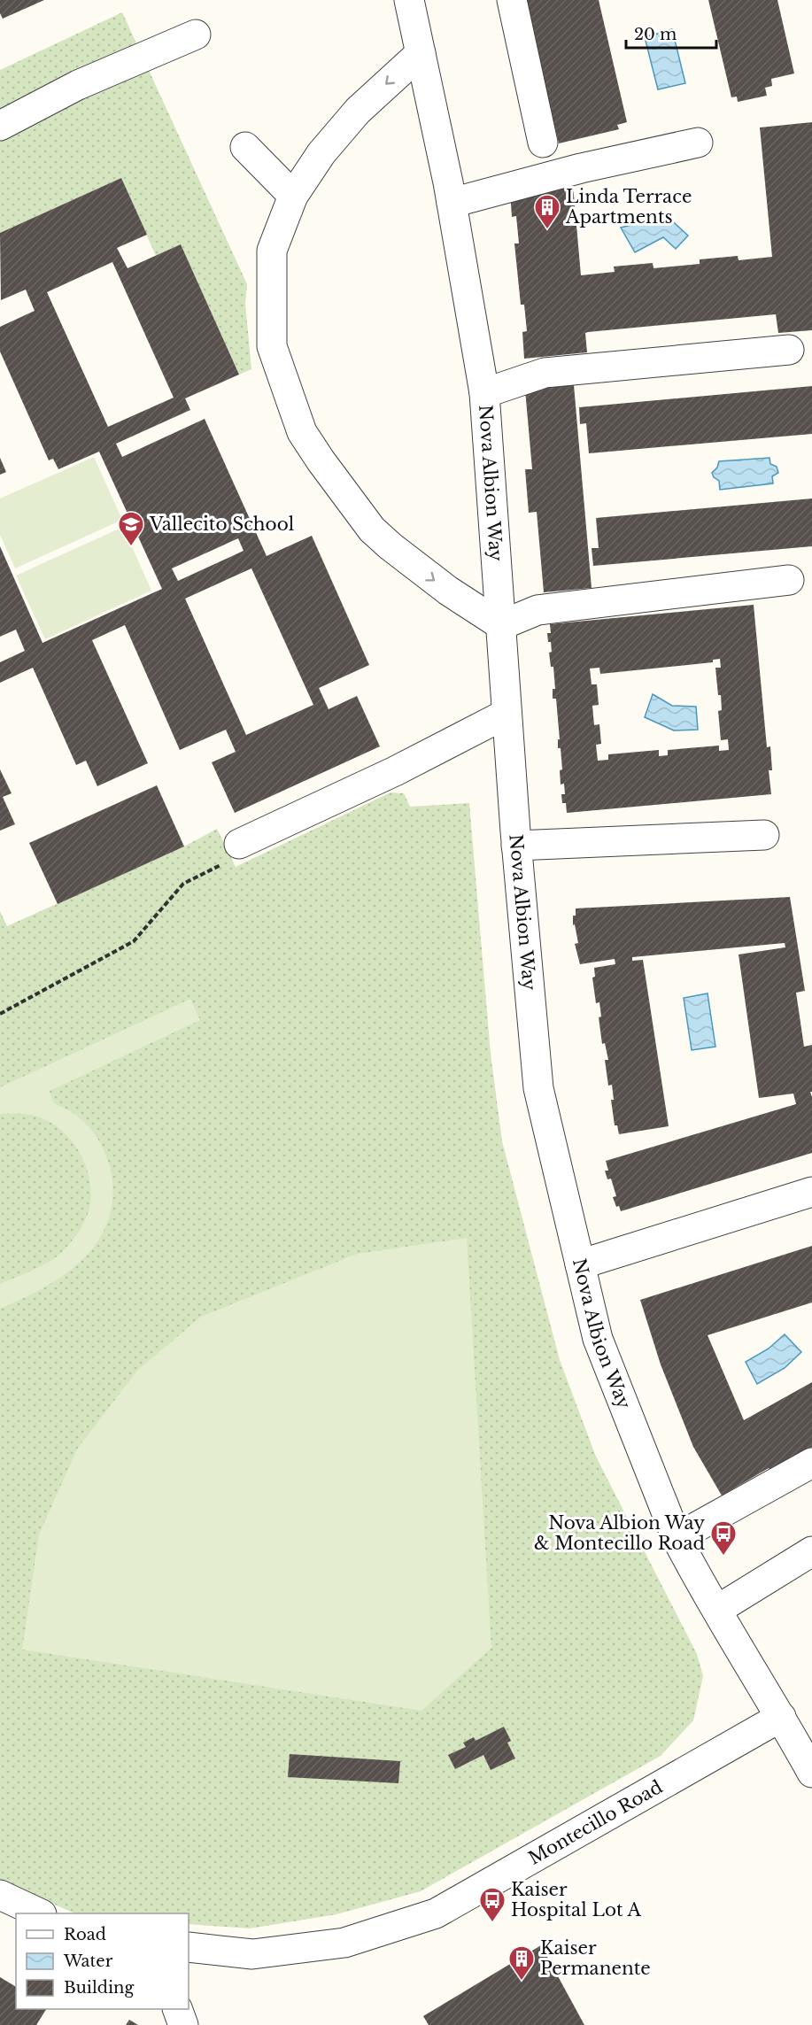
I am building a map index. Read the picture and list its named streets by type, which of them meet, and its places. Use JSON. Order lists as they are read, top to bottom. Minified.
{"streets":{"street":["Nova Albion Way","Montecillo Road"]},"crossings":[["Nova Albion Way","Montecillo Road"]],"places":{"building":["Linda Terrace Apartments","Kaiser Permanente"],"school or university":["Vallecito School"],"bus stop":["Nova Albion Way & Montecillo Road","Kaiser Hospital Lot A"]},"legend":["Road","Water","Building"],"scale_bar":"20 m"}
